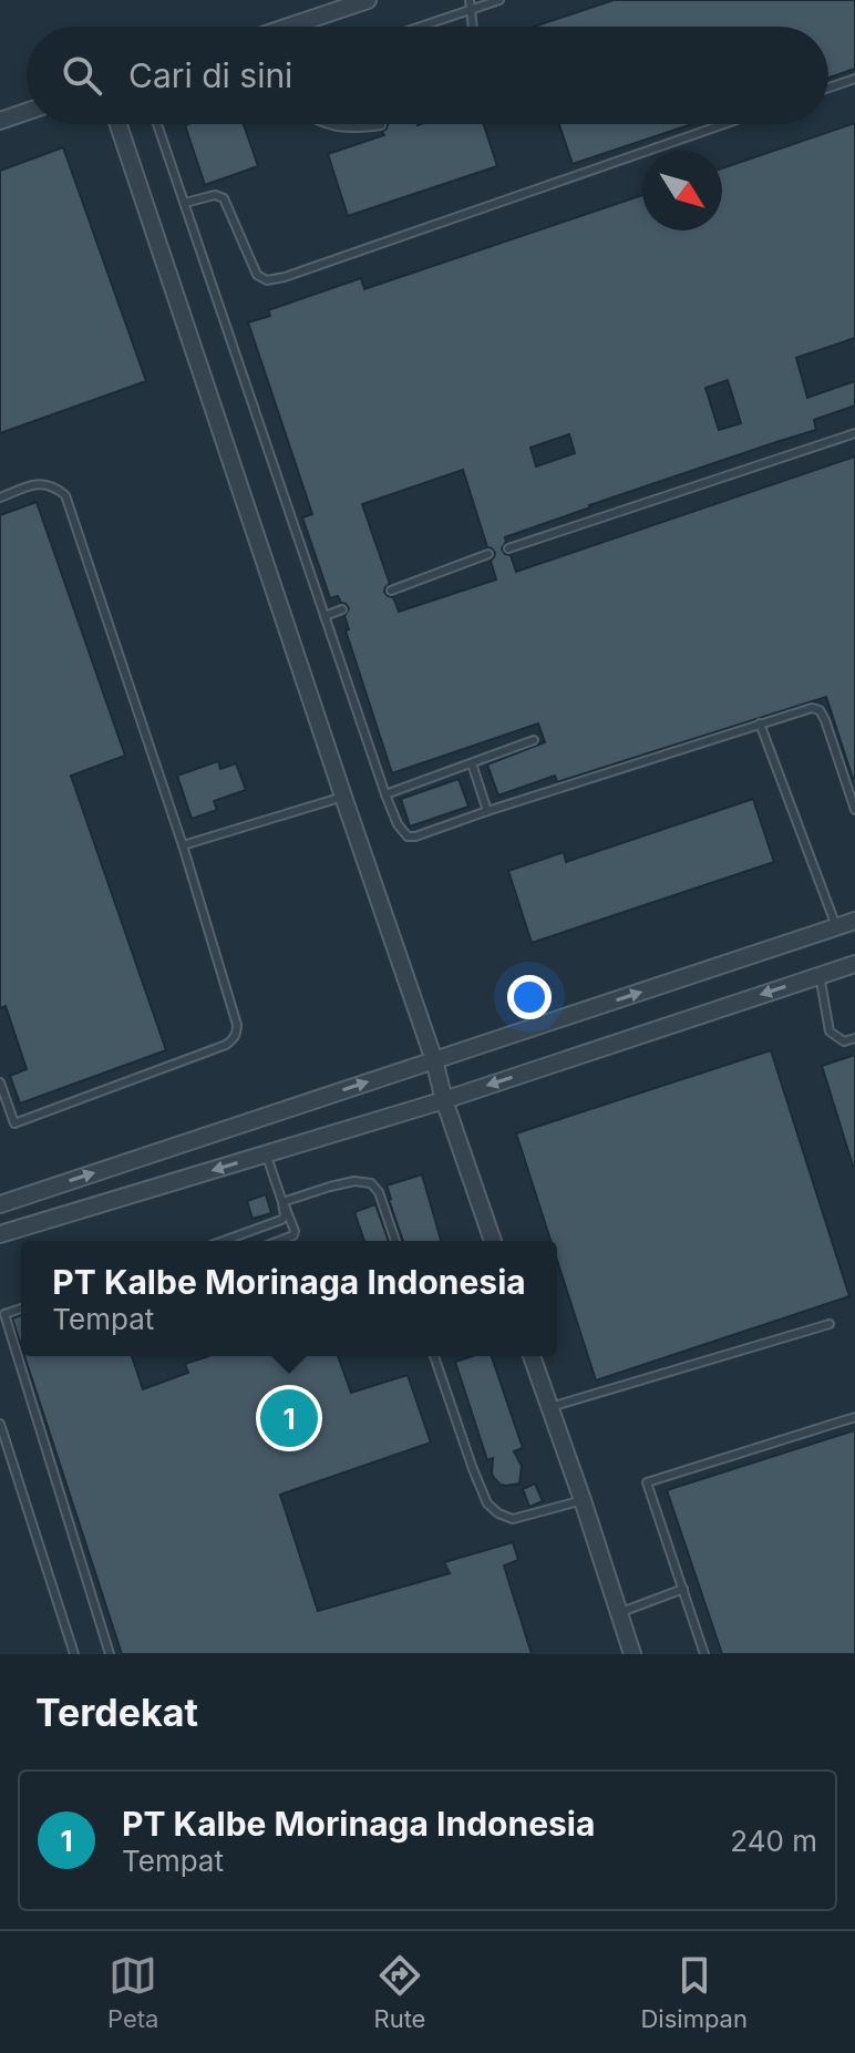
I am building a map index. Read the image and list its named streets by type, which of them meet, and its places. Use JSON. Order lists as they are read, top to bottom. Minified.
{"north":"bottom right","page":{"search":"Cari di sini","popup":["PT Kalbe Morinaga Indonesia","Tempat"],"pins":"1","heading":"Terdekat","list":[{"mark":"1","name":"PT Kalbe Morinaga Indonesia","note":"Tempat","value":"240 m"}],"nav":["Peta","Rute","Disimpan"]}}
